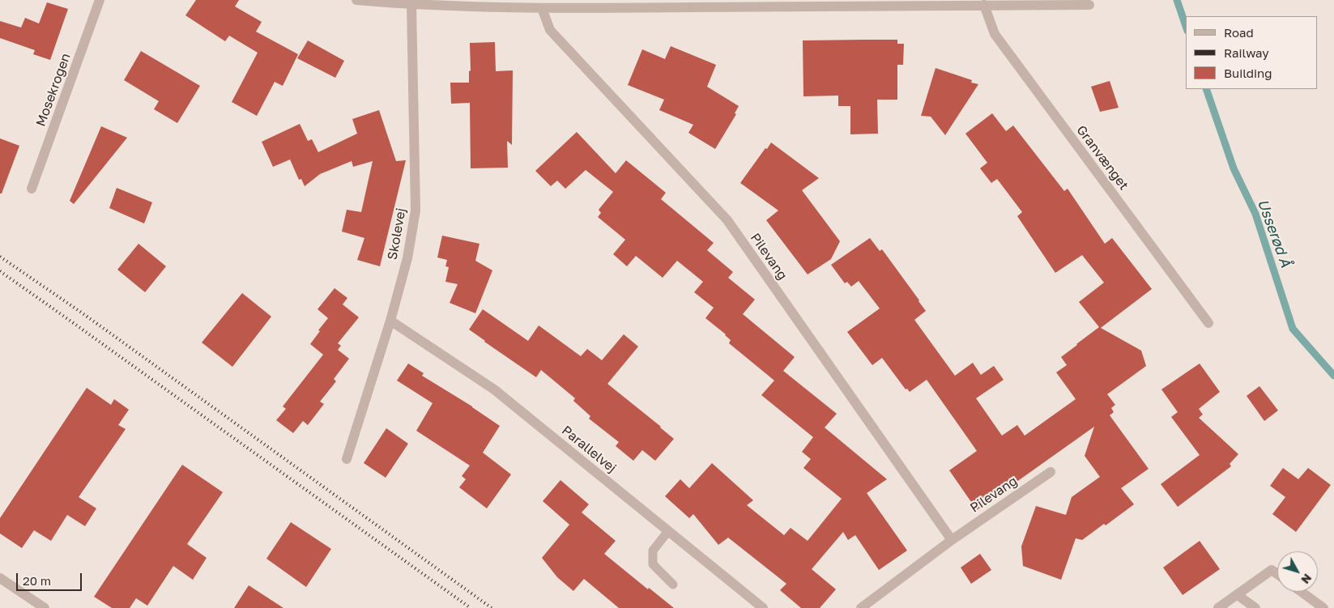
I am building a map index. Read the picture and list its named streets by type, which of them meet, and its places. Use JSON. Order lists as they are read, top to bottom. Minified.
{"streets":{"street":["Mosekrogen","Granvænget","Skolevej","Pilevang","Parallelvej"]},"crossings":[["Skolevej","Parallelvej"]],"water":["Usserød Å"],"legend":["Road","Railway","Building"],"scale_bar":"20 m","north":"bottom right"}
